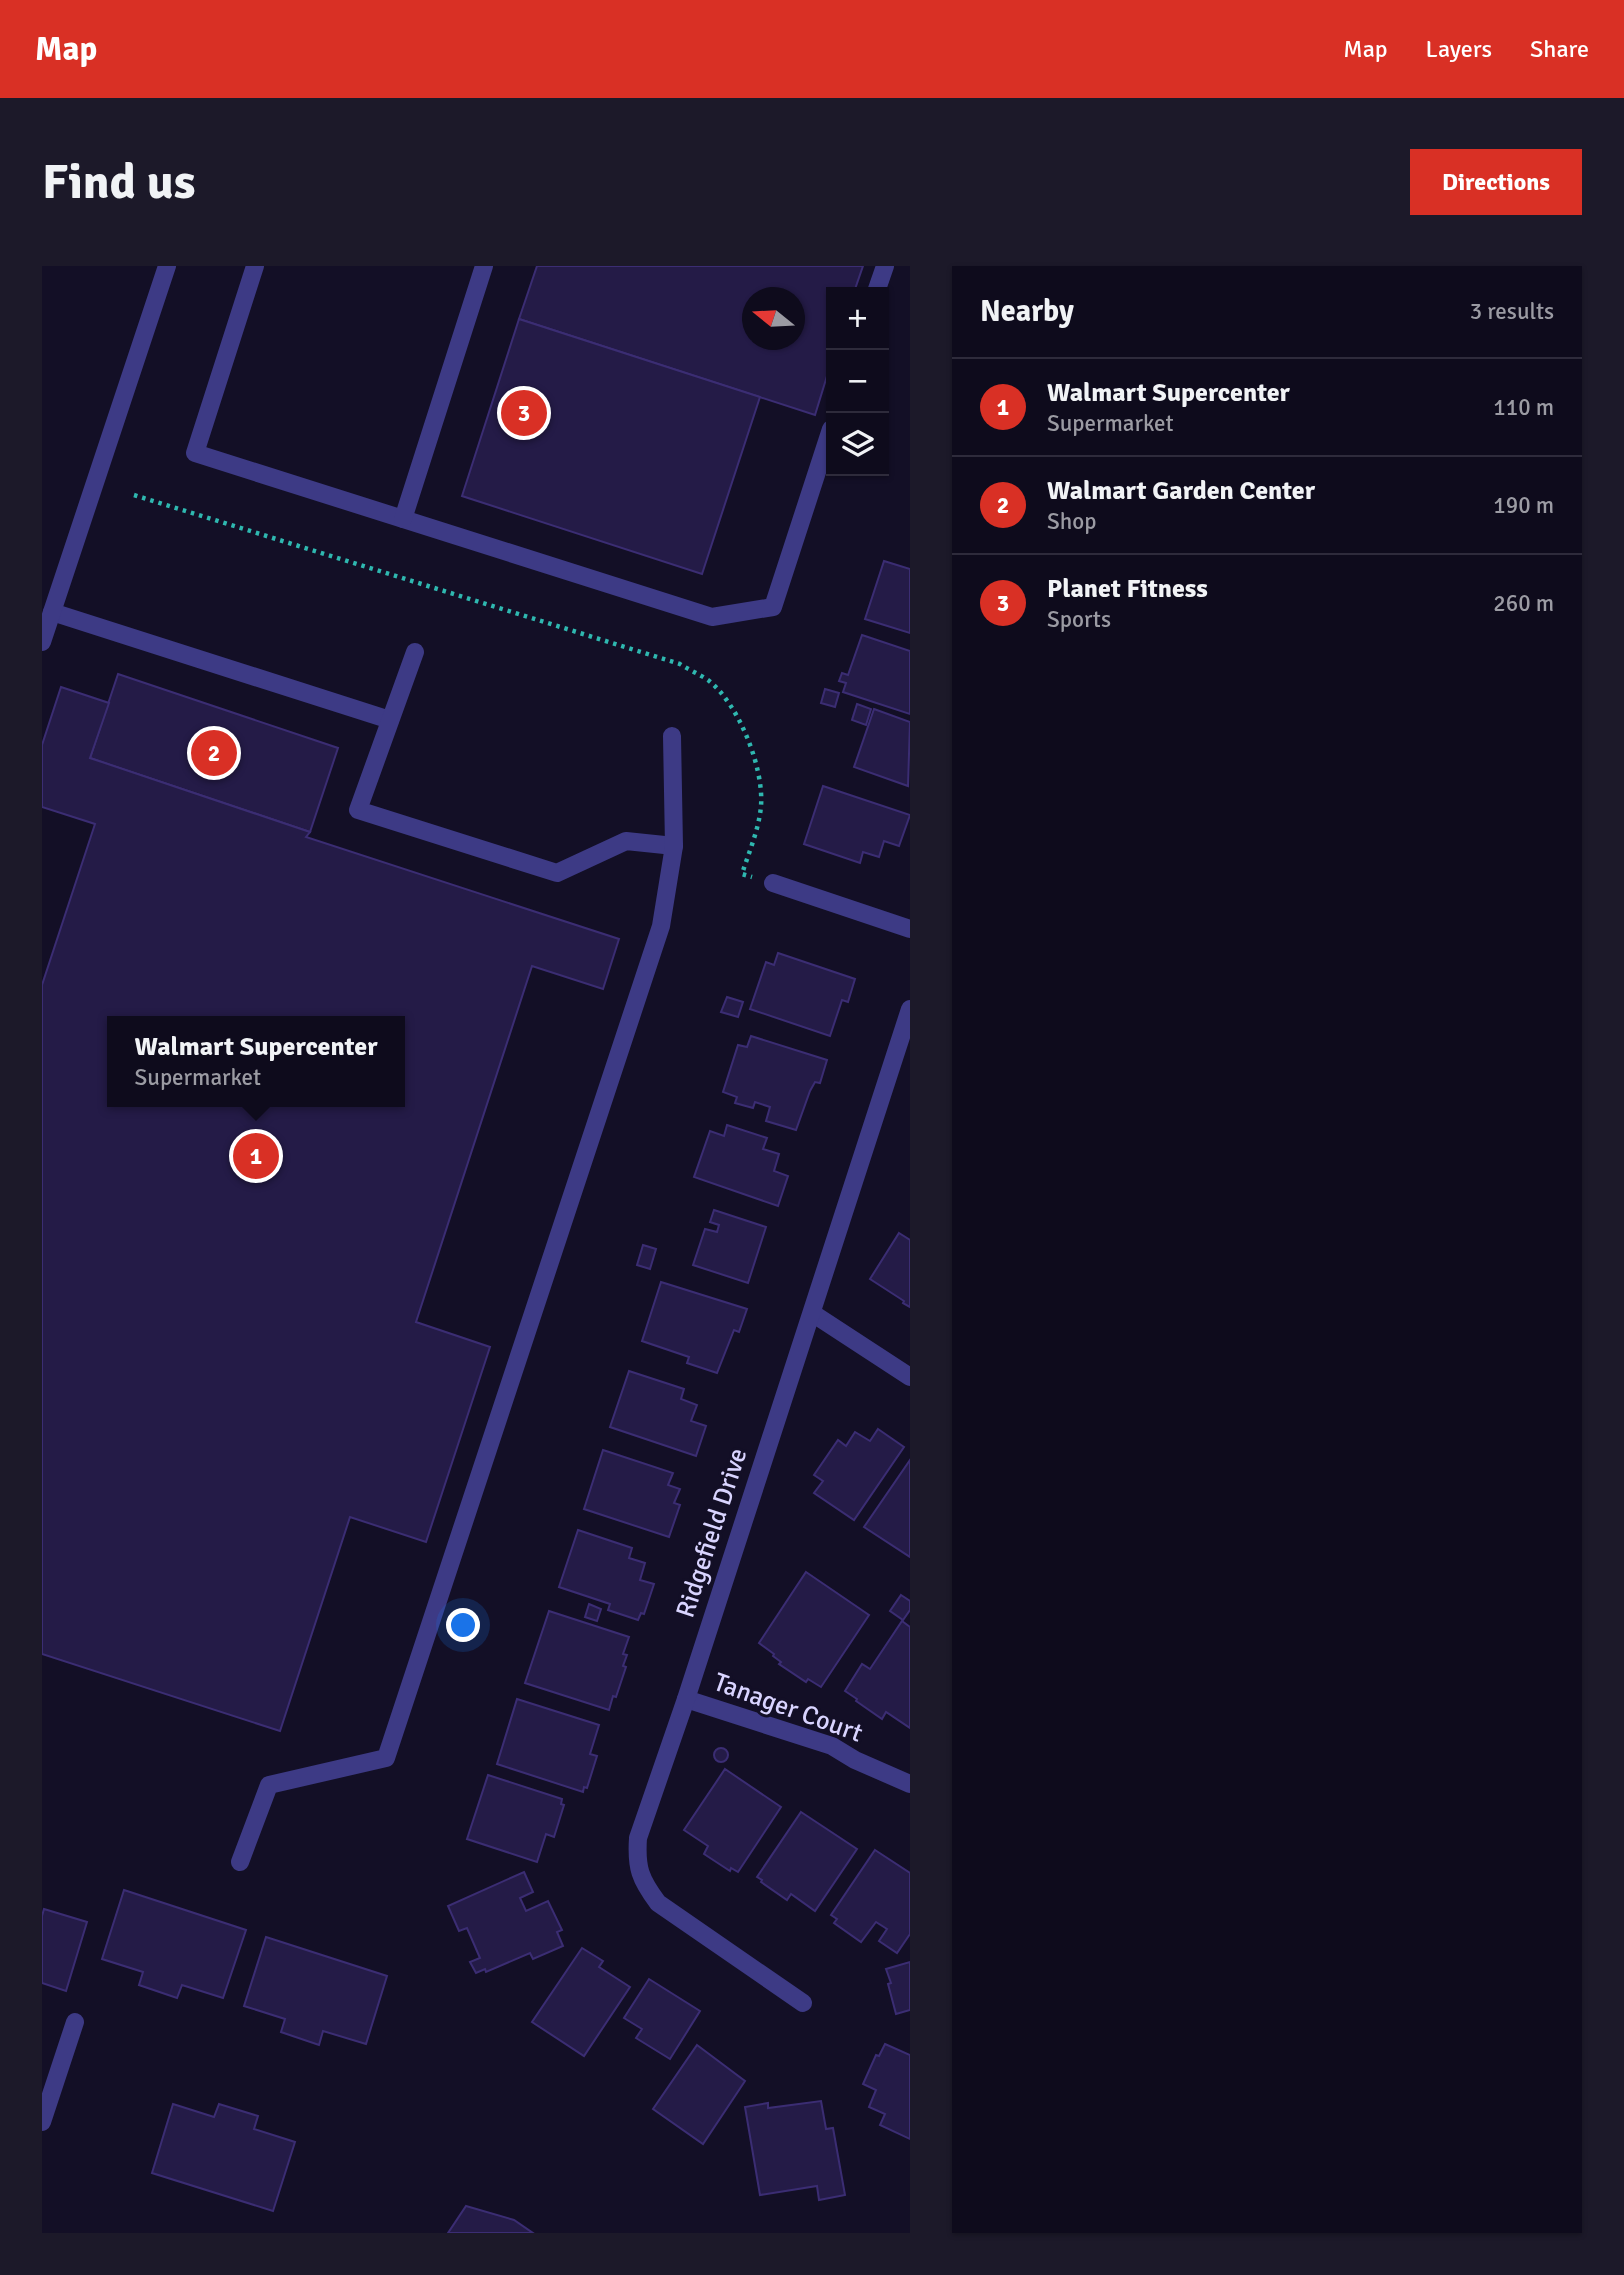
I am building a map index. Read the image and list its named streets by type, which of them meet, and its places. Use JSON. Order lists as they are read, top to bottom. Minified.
{"streets":{"street":["Ridgefield Drive","Tanager Court"]},"crossings":[["Ridgefield Drive","Tanager Court"]],"north":"left","page":{"header":"Map","nav":["Map","Layers","Share"],"buttons":"Directions","title":"Find us","heading":["Nearby","3 results"],"map_buttons":["+","−"],"list":[{"mark":"1","name":"Walmart Supercenter","note":"Supermarket","value":"110 m"},{"mark":"2","name":"Walmart Garden Center","note":"Shop","value":"190 m"},{"mark":"3","name":"Planet Fitness","note":"Sports","value":"260 m"}],"pins":["3","2","1"],"popup":["Walmart Supercenter","Supermarket"]}}
